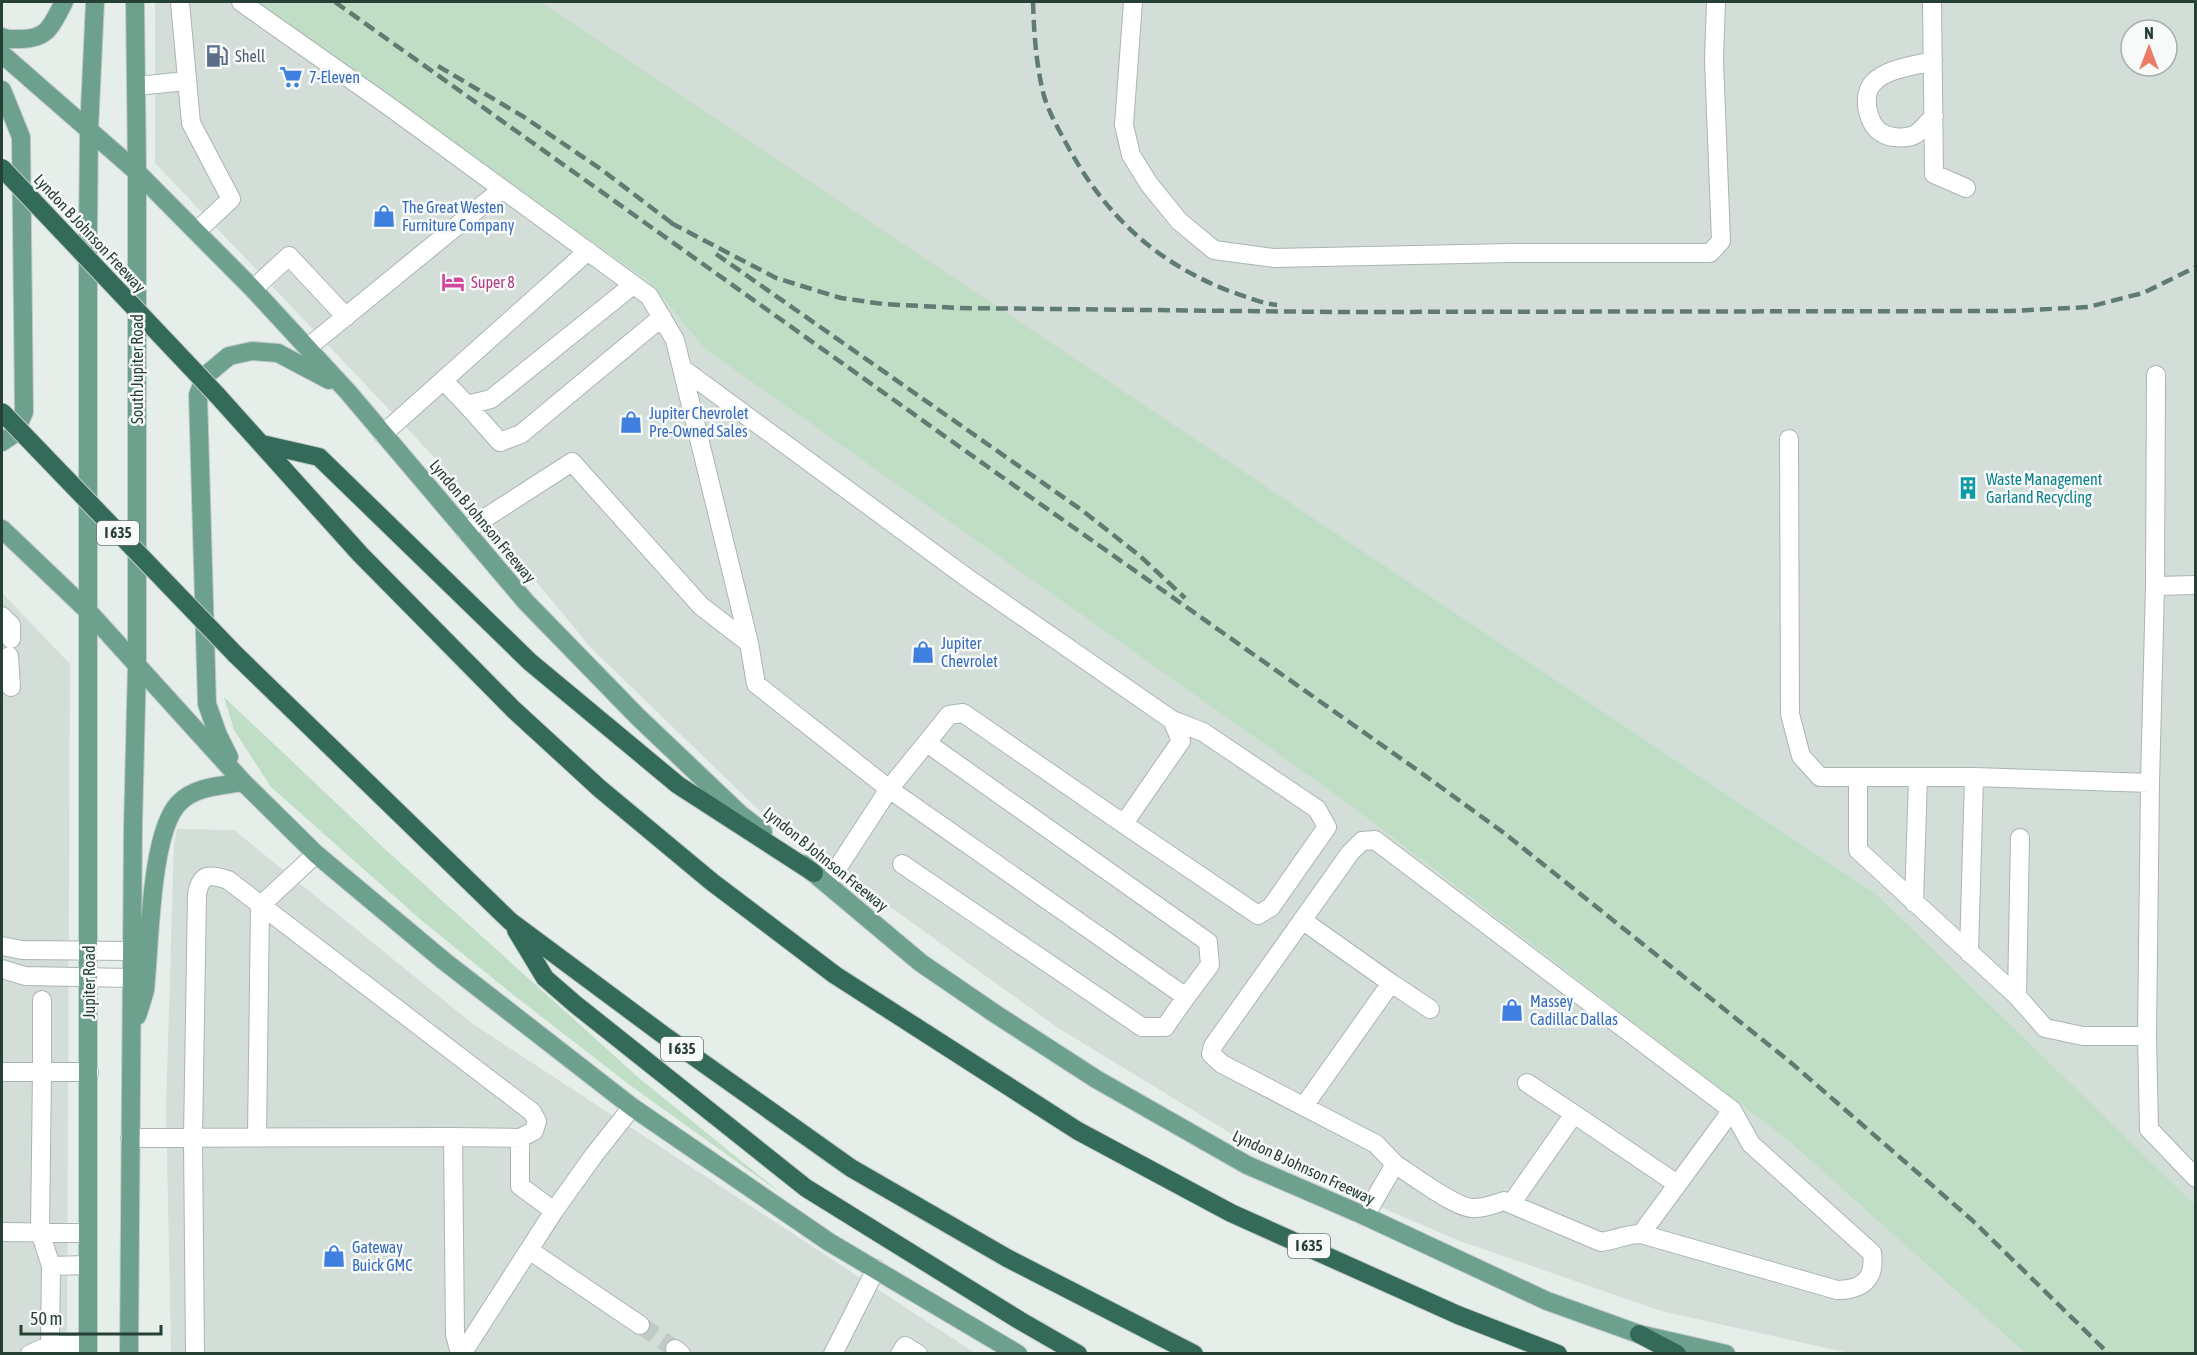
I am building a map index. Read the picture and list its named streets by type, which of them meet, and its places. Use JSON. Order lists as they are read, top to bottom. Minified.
{"streets":{"highway":["Lyndon B Johnson Freeway","I 635"],"main road":["South Jupiter Road","Jupiter Road"]},"crossings":[["Lyndon B Johnson Freeway","South Jupiter Road"]],"places":{"fuel station":["Shell"],"supermarket":["7-Eleven"],"shop":["The Great Westen Furniture Company","Jupiter Chevrolet Pre-Owned Sales","Jupiter Chevrolet","Massey Cadillac Dallas","Gateway Buick GMC"],"hotel":["Super 8"],"building":["Waste Management Garland Recycling"]},"scale_bar":"50 m","north":"top"}
